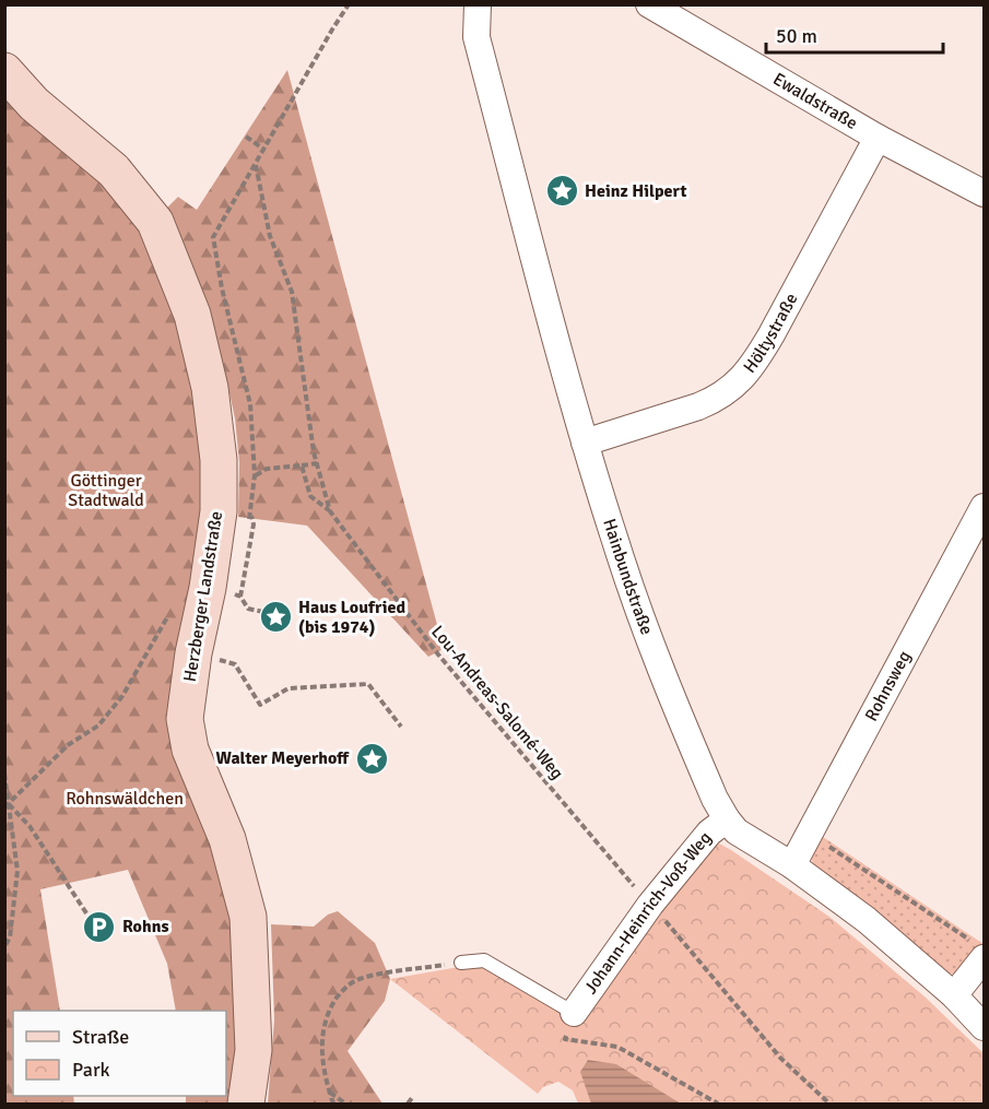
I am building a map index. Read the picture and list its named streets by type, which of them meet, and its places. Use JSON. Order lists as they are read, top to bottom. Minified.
{"streets":{"street":["Ewaldstraße","Höltystraße","Hainbundstraße","Herzberger Landstraße","Rohnsweg","Johann-Heinrich-Voß-Weg"],"path":["Lou-Andreas-Salomé-Weg"]},"crossings":[["Ewaldstraße","Höltystraße"],["Höltystraße","Hainbundstraße"],["Hainbundstraße","Rohnsweg"],["Hainbundstraße","Johann-Heinrich-Voß-Weg"],["Lou-Andreas-Salomé-Weg","Johann-Heinrich-Voß-Weg"]],"parks":["Göttinger Stadtwald","Rohnswäldchen"],"places":{"place":["Heinz Hilpert","Haus Loufried (bis 1974)","Walter Meyerhoff"],"parking":["Rohns"]},"legend":["Straße","Park"],"scale_bar":"50 m"}
